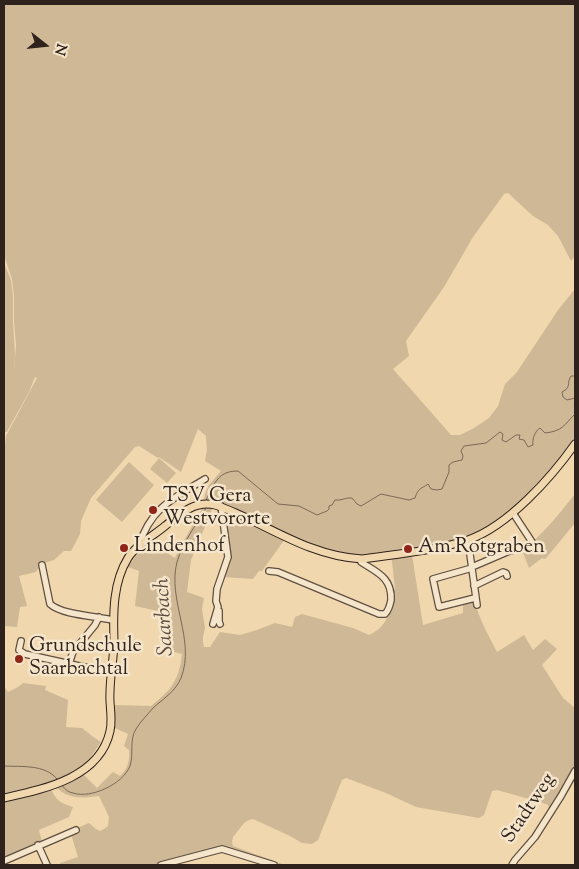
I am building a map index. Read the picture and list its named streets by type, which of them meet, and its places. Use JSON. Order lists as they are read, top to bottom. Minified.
{"streets":{"street":["Stadtweg"]},"water":["Saarbach"],"places":["TSV Gera Westvororte","Lindenhof","Am Rotgraben","Grundschule Saarbachtal"],"north":"right"}
